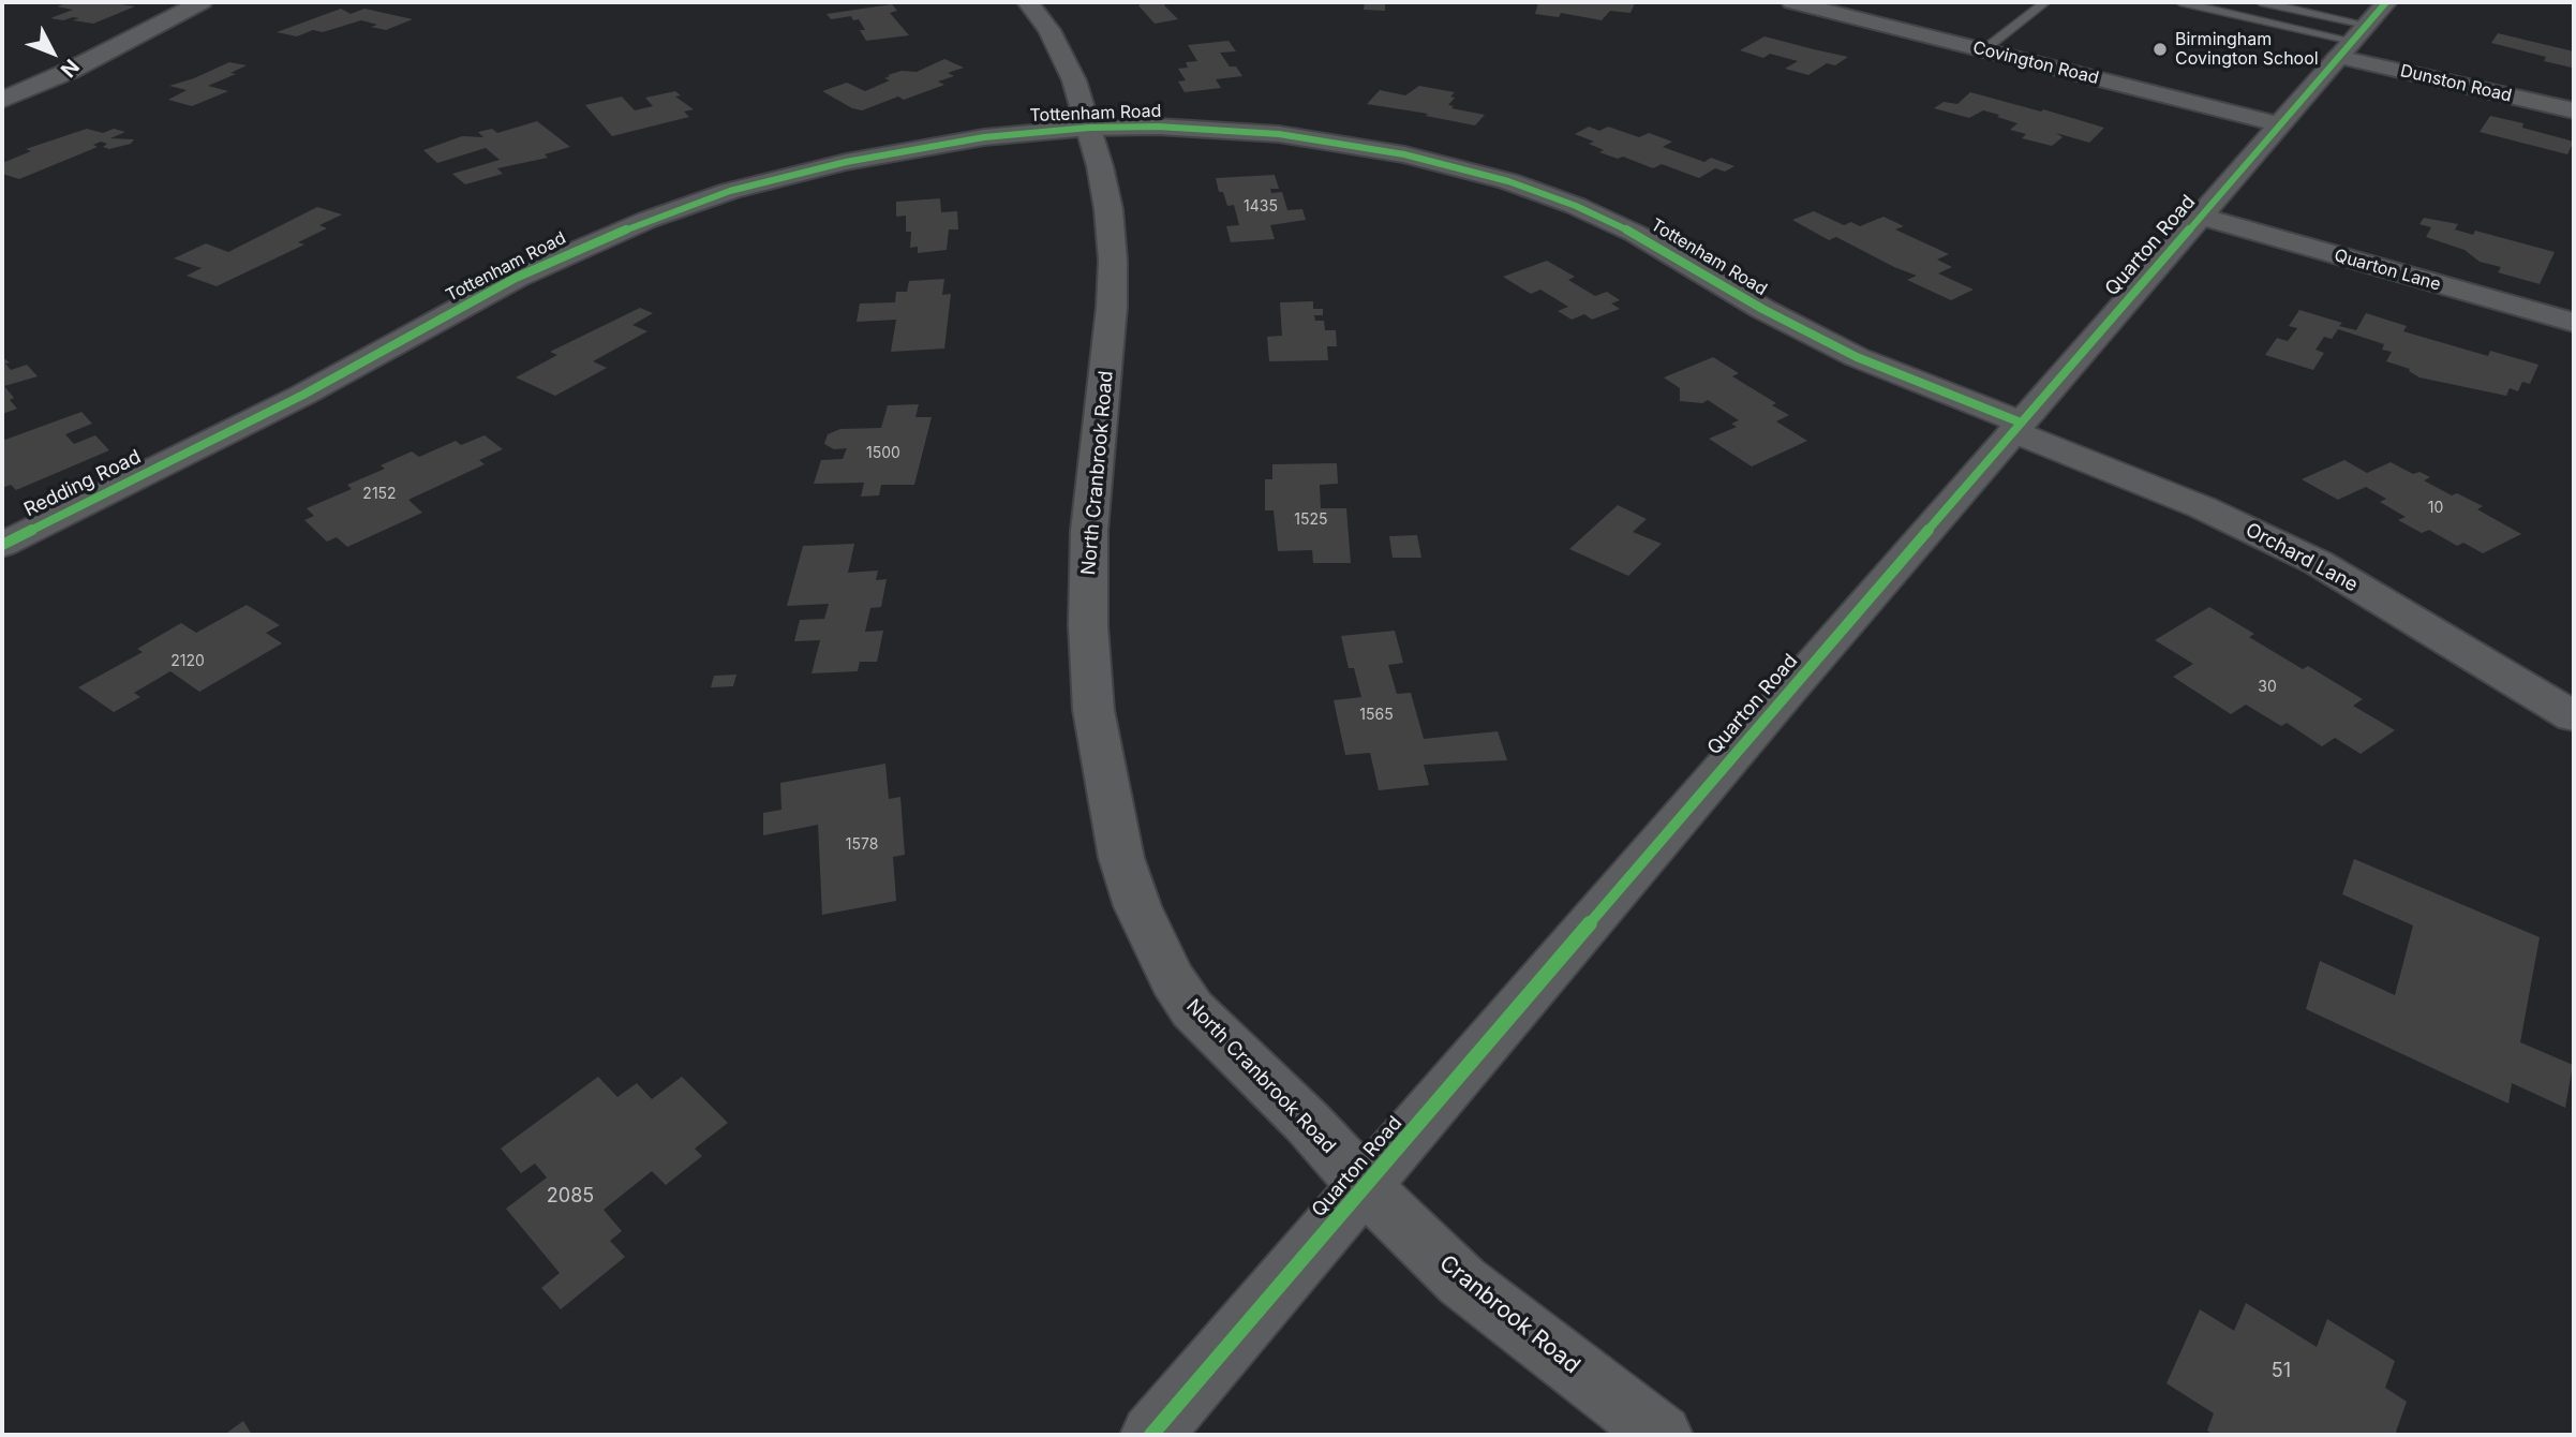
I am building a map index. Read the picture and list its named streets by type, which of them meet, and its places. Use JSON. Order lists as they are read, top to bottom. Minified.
{"streets":{"street":["Covington Road","Dunston Road","Tottenham Road","Quarton Road","Quarton Lane","North Cranbrook Road","Redding Road","Orchard Lane","Cranbrook Road"]},"crossings":[["Covington Road","Quarton Road"],["Dunston Road","Quarton Road"],["Tottenham Road","Quarton Road"],["Tottenham Road","North Cranbrook Road"],["Tottenham Road","Redding Road"],["Tottenham Road","Orchard Lane"],["Quarton Road","Quarton Lane"],["Quarton Road","North Cranbrook Road"],["Quarton Road","Orchard Lane"],["Quarton Road","Cranbrook Road"],["North Cranbrook Road","Cranbrook Road"]],"places":["Birmingham Covington School"],"house_numbers":["1435","1500","2152","10","1525","2120","30","1565","1578","2085","51"],"north":"bottom right"}
